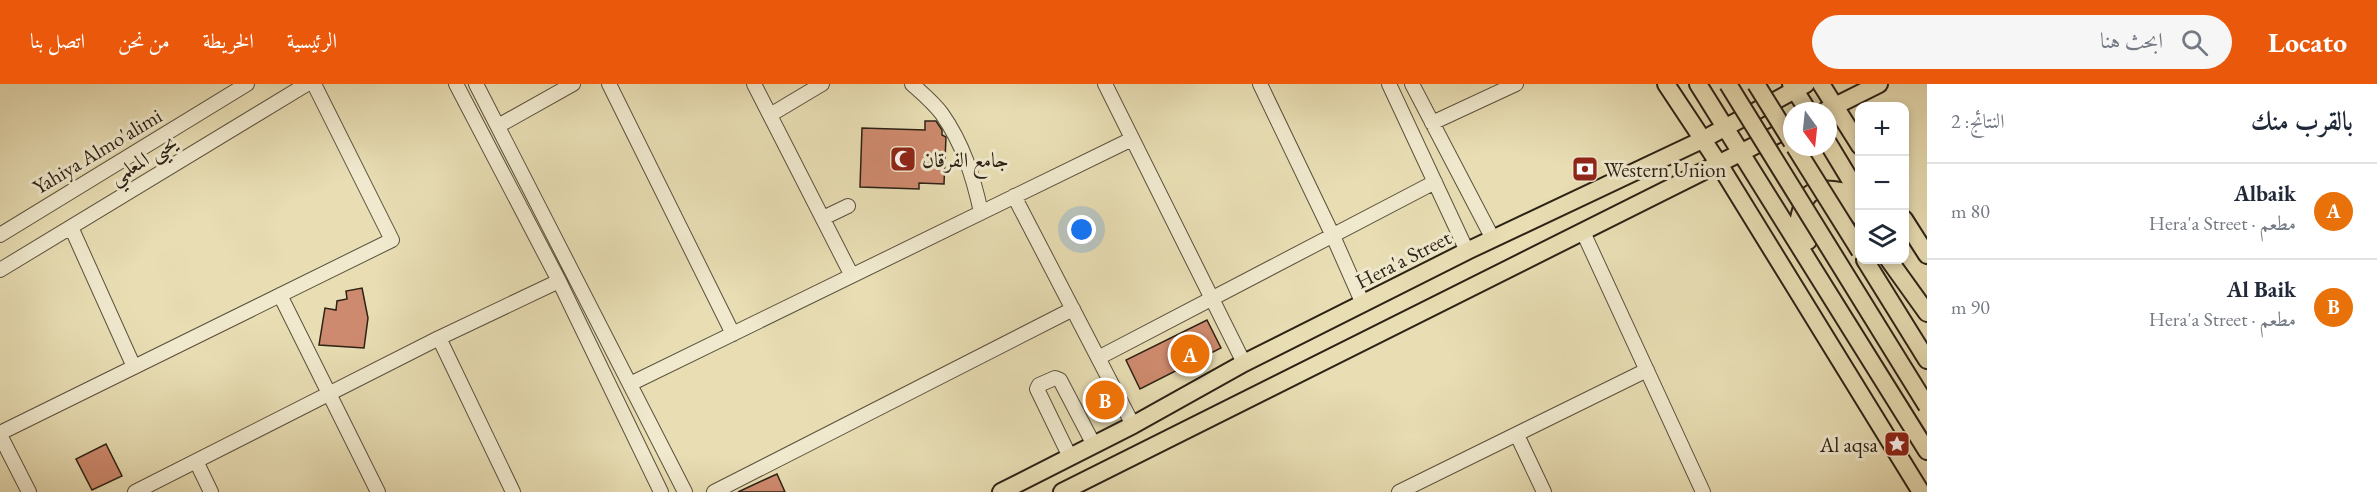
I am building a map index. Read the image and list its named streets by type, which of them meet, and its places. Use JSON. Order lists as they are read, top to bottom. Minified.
{"streets":{"main road":["Hera'a Street"],"street":["Yahiya Almo'alimi","يحيى المعلمي"]},"places":{"mosque":["جامع الفرقان"],"bank":["Western Union"],"place":["Al aqsa"]},"north":"bottom","page":{"header":"Locato","search":"ابحث هنا","nav":["الرئيسية","الخريطة","من نحن","اتصل بنا"],"heading":["بالقرب منك","النتائج: 2"],"map_buttons":["+","−"],"list":[{"mark":"A","name":"Albaik","note":"مطعم · Hera'a Street","value":"80 m"},{"mark":"B","name":"Al Baik","note":"مطعم · Hera'a Street","value":"90 m"}],"pins":["A","B"]}}
